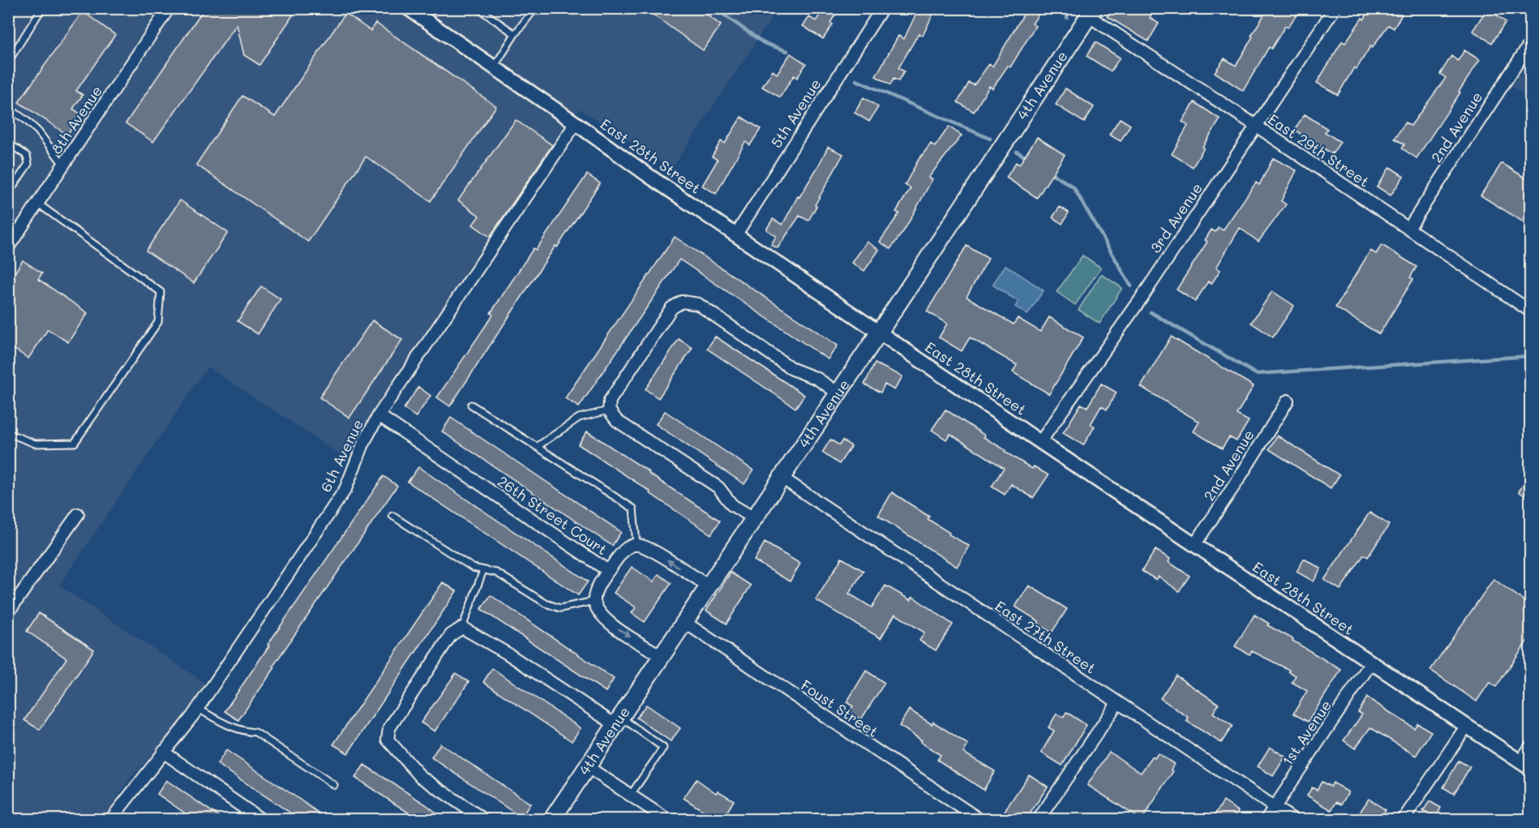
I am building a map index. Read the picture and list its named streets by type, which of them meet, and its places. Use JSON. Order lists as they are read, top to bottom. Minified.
{"streets":{"main road":["4th Avenue"],"street":["5th Avenue","8th Avenue","2nd Avenue","East 29th Street","East 28th Street","3rd Avenue","6th Avenue","26th Street Court","East 27th Street","Foust Street","1st Avenue"]},"crossings":[["4th Avenue","East 29th Street"],["4th Avenue","East 28th Street"],["4th Avenue","East 27th Street"],["4th Avenue","Foust Street"],["5th Avenue","East 28th Street"],["2nd Avenue","East 29th Street"],["2nd Avenue","East 28th Street"],["East 29th Street","3rd Avenue"],["East 28th Street","3rd Avenue"],["East 28th Street","6th Avenue"],["East 28th Street","1st Avenue"],["6th Avenue","26th Street Court"],["East 27th Street","1st Avenue"]]}
